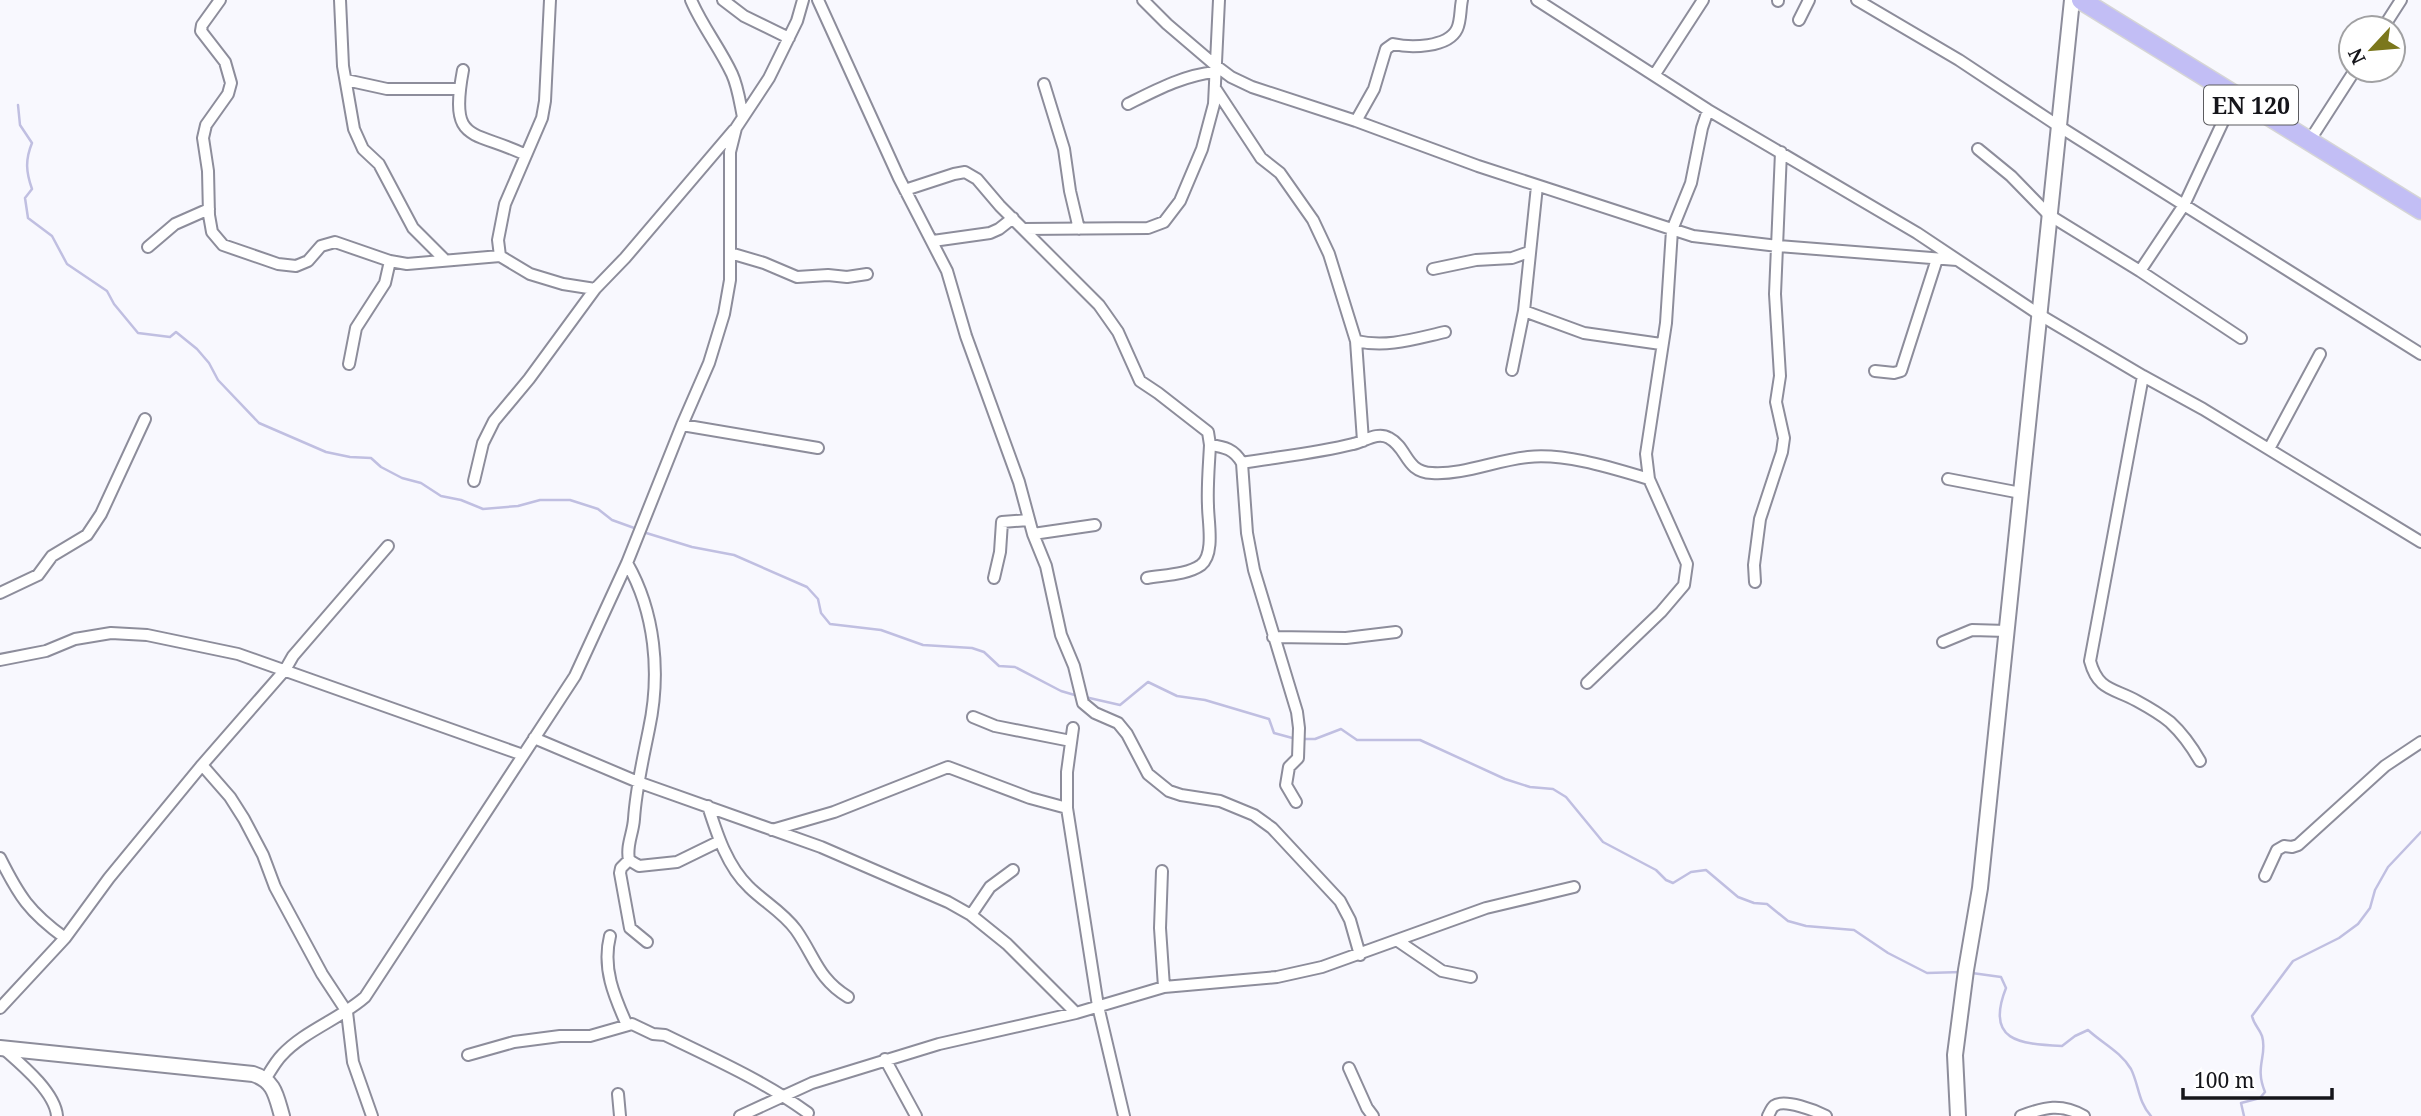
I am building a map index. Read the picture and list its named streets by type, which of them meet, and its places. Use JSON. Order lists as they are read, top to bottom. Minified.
{"streets":{"main road":["EN 120"]},"scale_bar":"100 m","north":"bottom left"}
